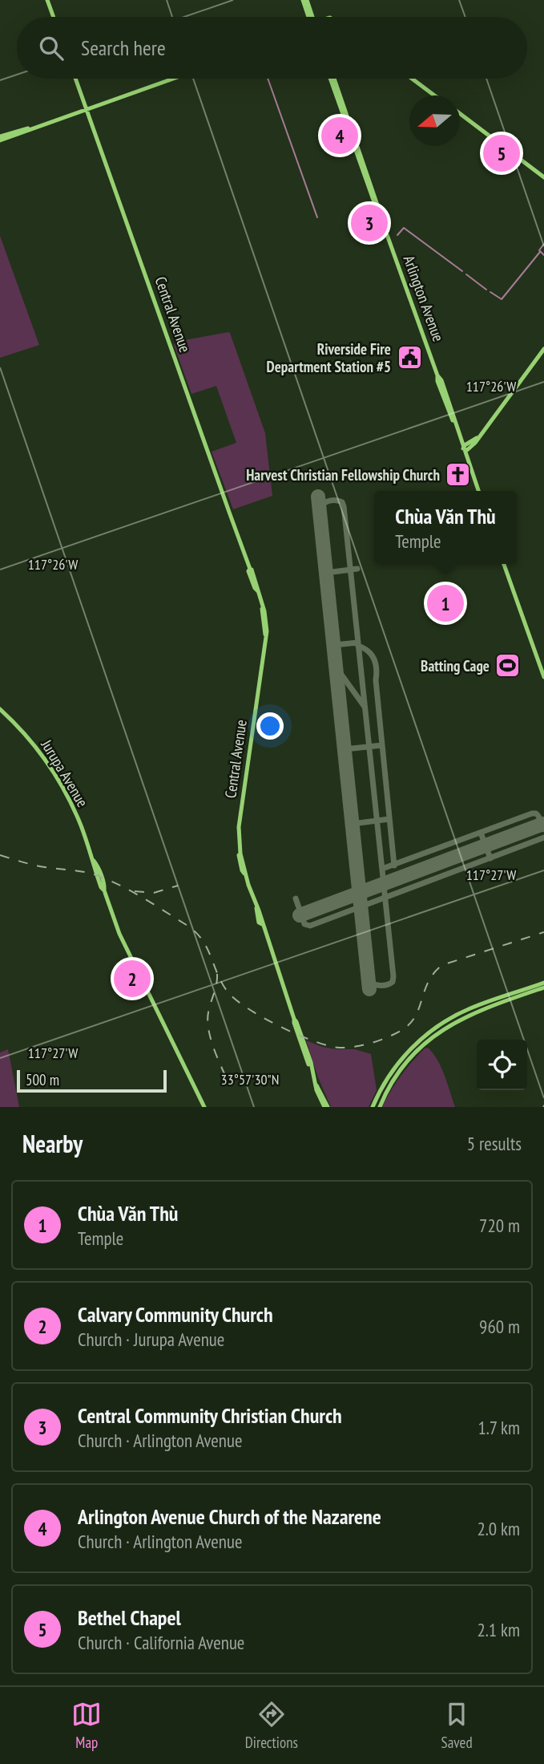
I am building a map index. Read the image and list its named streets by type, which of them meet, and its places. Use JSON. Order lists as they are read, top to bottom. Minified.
{"streets":{"main road":["Arlington Avenue","Central Avenue","Jurupa Avenue"]},"places":{"public building":["Riverside Fire Department Station #5"],"church":["Harvest Christian Fellowship Church"],"sports":["Batting Cage"]},"scale_bar":"500 m","north":"left","page":{"search":"Search here","pins":["4","5","3","1","2"],"popup":["Chùa Văn Thù","Temple"],"scale":"500 m","heading":["Nearby","5 results"],"list":[{"mark":"1","name":"Chùa Văn Thù","note":"Temple","value":"720 m"},{"mark":"2","name":"Calvary Community Church","note":"Church · Jurupa Avenue","value":"960 m"},{"mark":"3","name":"Central Community Christian Church","note":"Church · Arlington Avenue","value":"1.7 km"},{"mark":"4","name":"Arlington Avenue Church of the Nazarene","note":"Church · Arlington Avenue","value":"2.0 km"},{"mark":"5","name":"Bethel Chapel","note":"Church · California Avenue","value":"2.1 km"}],"nav":["Map","Directions","Saved"]},"coordinates":["117°26'W","117°27'W","33°57'30\"N"]}
